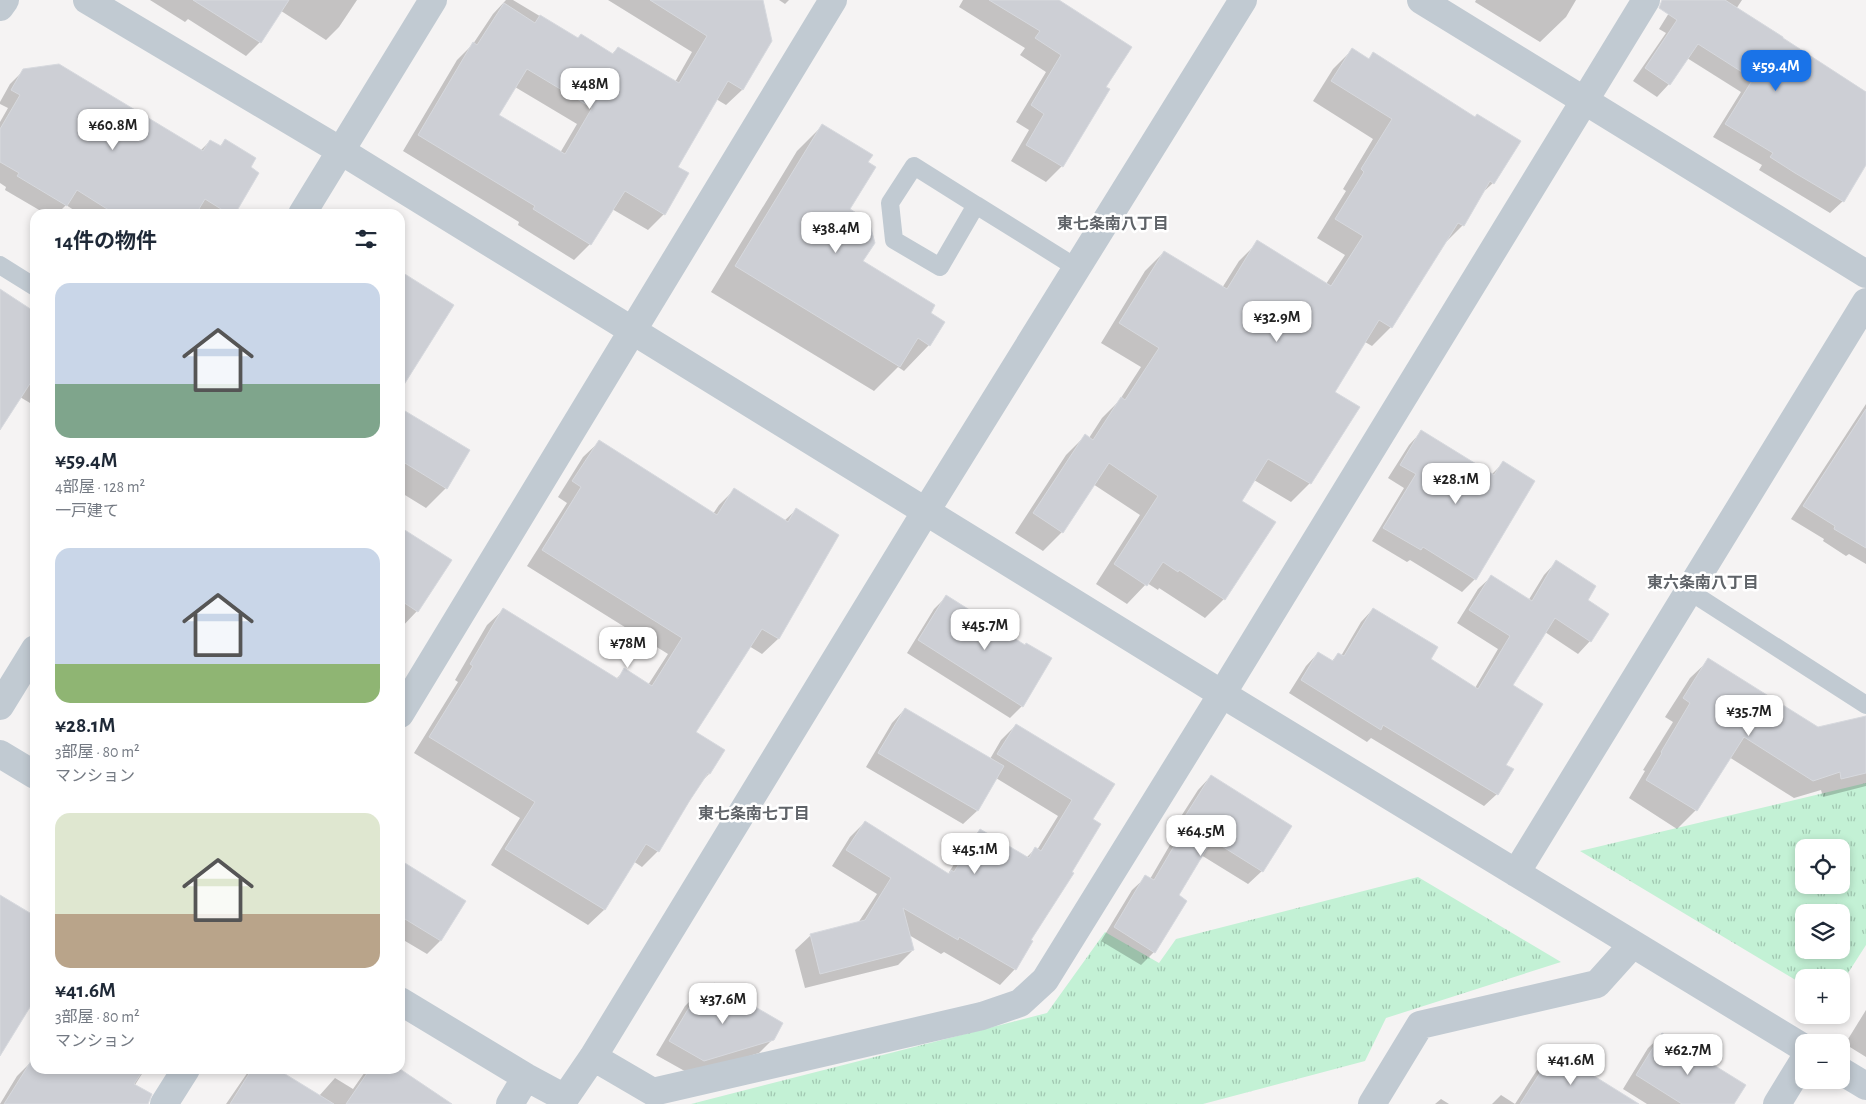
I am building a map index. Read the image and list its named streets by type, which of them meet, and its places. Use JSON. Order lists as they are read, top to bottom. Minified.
{"districts":["東七条南八丁目","東六条南八丁目","東七条南七丁目"],"page":{"price":["¥59.4M","¥48M","¥60.8M","¥38.4M","¥32.9M","¥28.1M","¥45.7M","¥78M","¥35.7M","¥64.5M","¥45.1M","¥37.6M","¥62.7M","¥41.6M"],"heading":"14件の物件","list":[{"name":"¥59.4M","note":"4部屋 · 128 m² · 一戸建て"},{"name":"¥28.1M","note":"3部屋 · 80 m² · マンション"},{"name":"¥41.6M","note":"3部屋 · 80 m² · マンション"}],"map_buttons":["+","−"]}}
